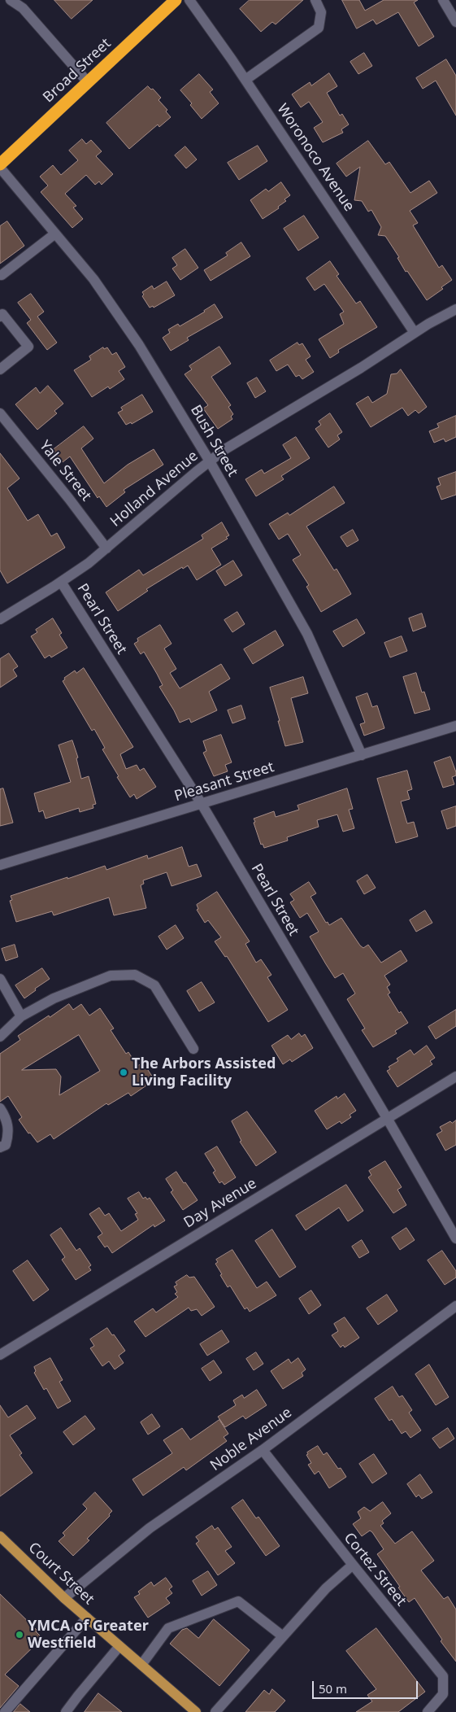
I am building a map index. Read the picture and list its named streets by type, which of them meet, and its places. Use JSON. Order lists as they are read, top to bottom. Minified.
{"streets":{"highway":["Broad Street"],"main road":["Court Street"],"street":["Woronoco Avenue","Bush Street","Yale Street","Holland Avenue","Pearl Street","Pleasant Street","Day Avenue","Noble Avenue","Cortez Street"]},"crossings":[["Woronoco Avenue","Holland Avenue"],["Bush Street","Holland Avenue"],["Bush Street","Pleasant Street"],["Yale Street","Holland Avenue"],["Holland Avenue","Pearl Street"],["Pearl Street","Pleasant Street"],["Pearl Street","Day Avenue"],["Noble Avenue","Cortez Street"],["Noble Avenue","Court Street"]],"places":["The Arbors Assisted Living Facility","YMCA of Greater Westfield"],"scale_bar":"50 m"}
